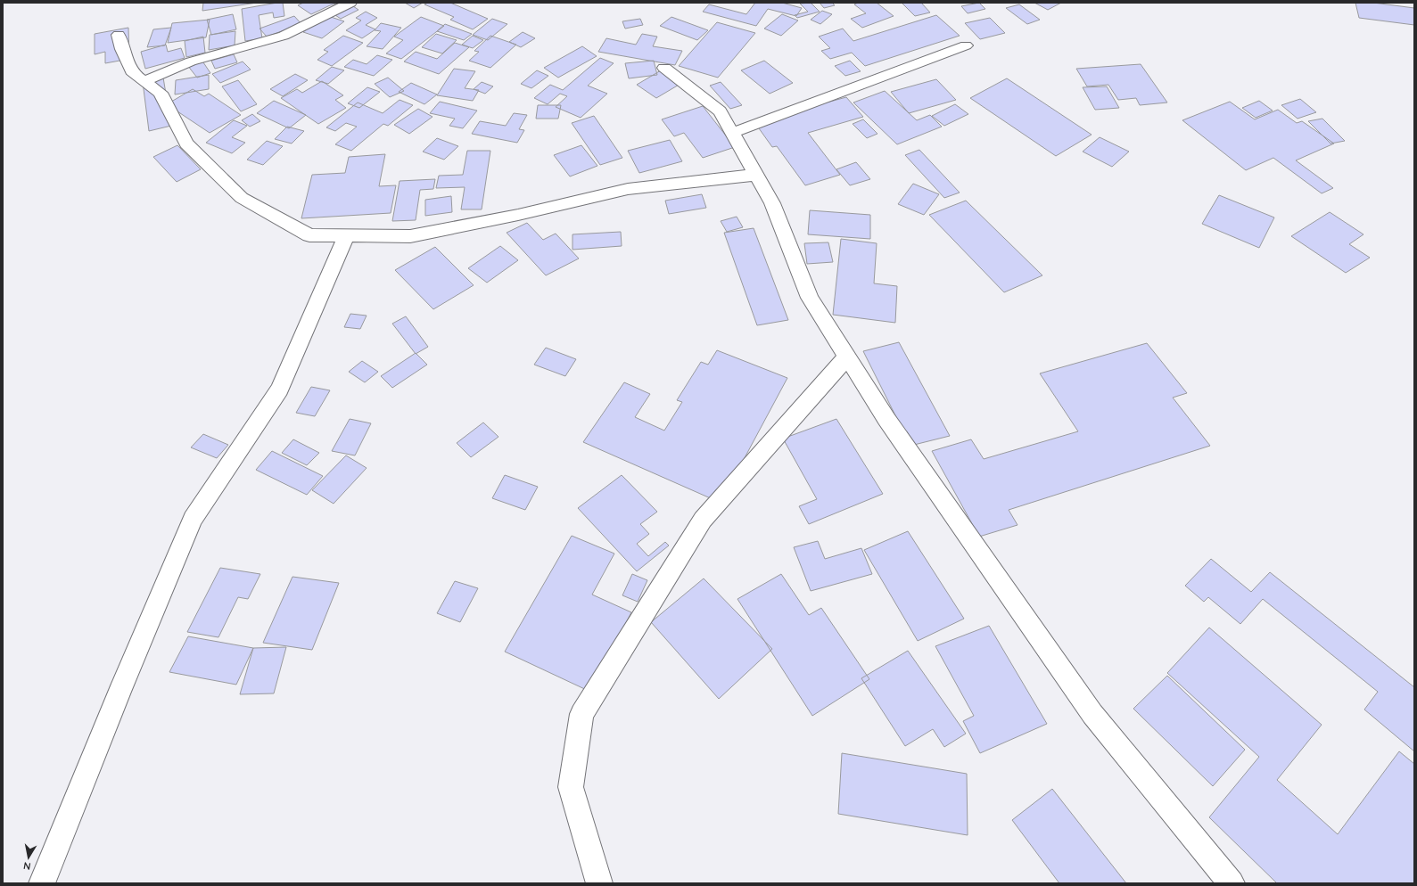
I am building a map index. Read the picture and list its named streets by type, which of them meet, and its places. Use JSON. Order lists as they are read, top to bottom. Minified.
{"north":"bottom"}
